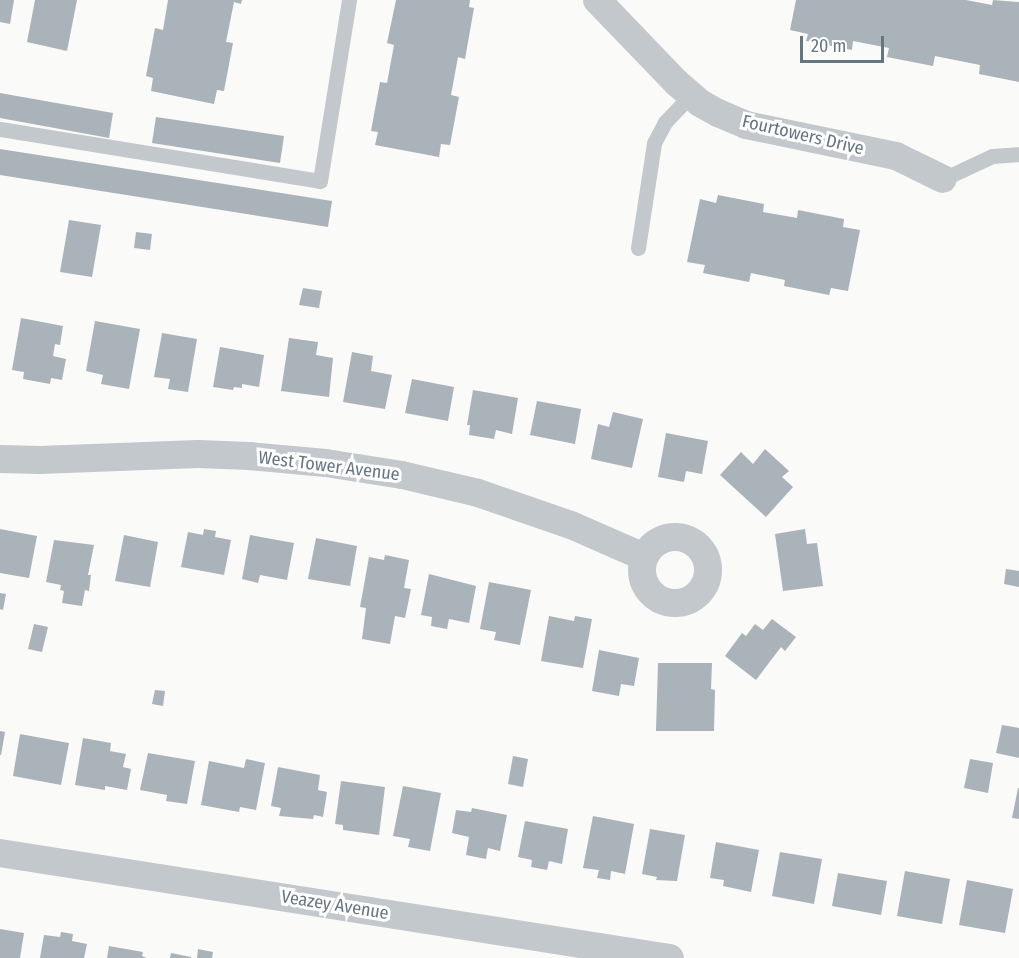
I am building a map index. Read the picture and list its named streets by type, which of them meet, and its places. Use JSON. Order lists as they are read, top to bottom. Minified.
{"streets":{"street":["Fourtowers Drive","West Tower Avenue","Veazey Avenue"]},"scale_bar":"20 m"}
